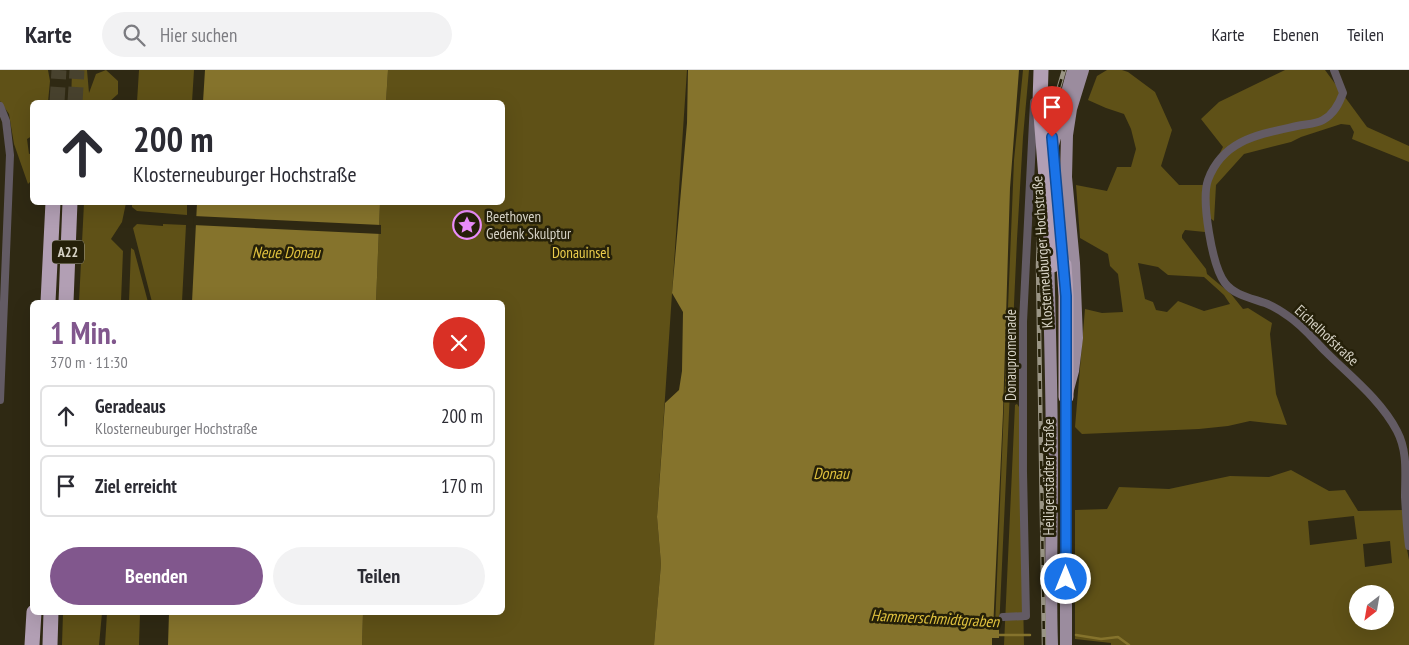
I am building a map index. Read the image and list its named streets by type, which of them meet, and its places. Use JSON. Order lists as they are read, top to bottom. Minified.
{"streets":{"highway":["A22","Klosterneuburger Hochstraße","Heiligenstädter Straße"],"street":["Eichelhofstraße","Donaupromenade"]},"crossings":[["Klosterneuburger Hochstraße","Heiligenstädter Straße"]],"water":["Neue Donau","Donau","Hammerschmidtgraben"],"parks":["Donauinsel"],"places":{"place":["Beethoven Gedenk Skulptur"]},"north":"bottom left","page":{"header":"Karte","search":"Hier suchen","nav":["Karte","Ebenen","Teilen"],"turn":["200 m","Klosterneuburger Hochstraße"],"heading":["1 Min.","370 m · 11:30"],"list":[{"name":"Geradeaus","note":"Klosterneuburger Hochstraße","value":"200 m"},{"name":"Ziel erreicht","value":"170 m"}],"buttons":["Beenden","Teilen"]}}
